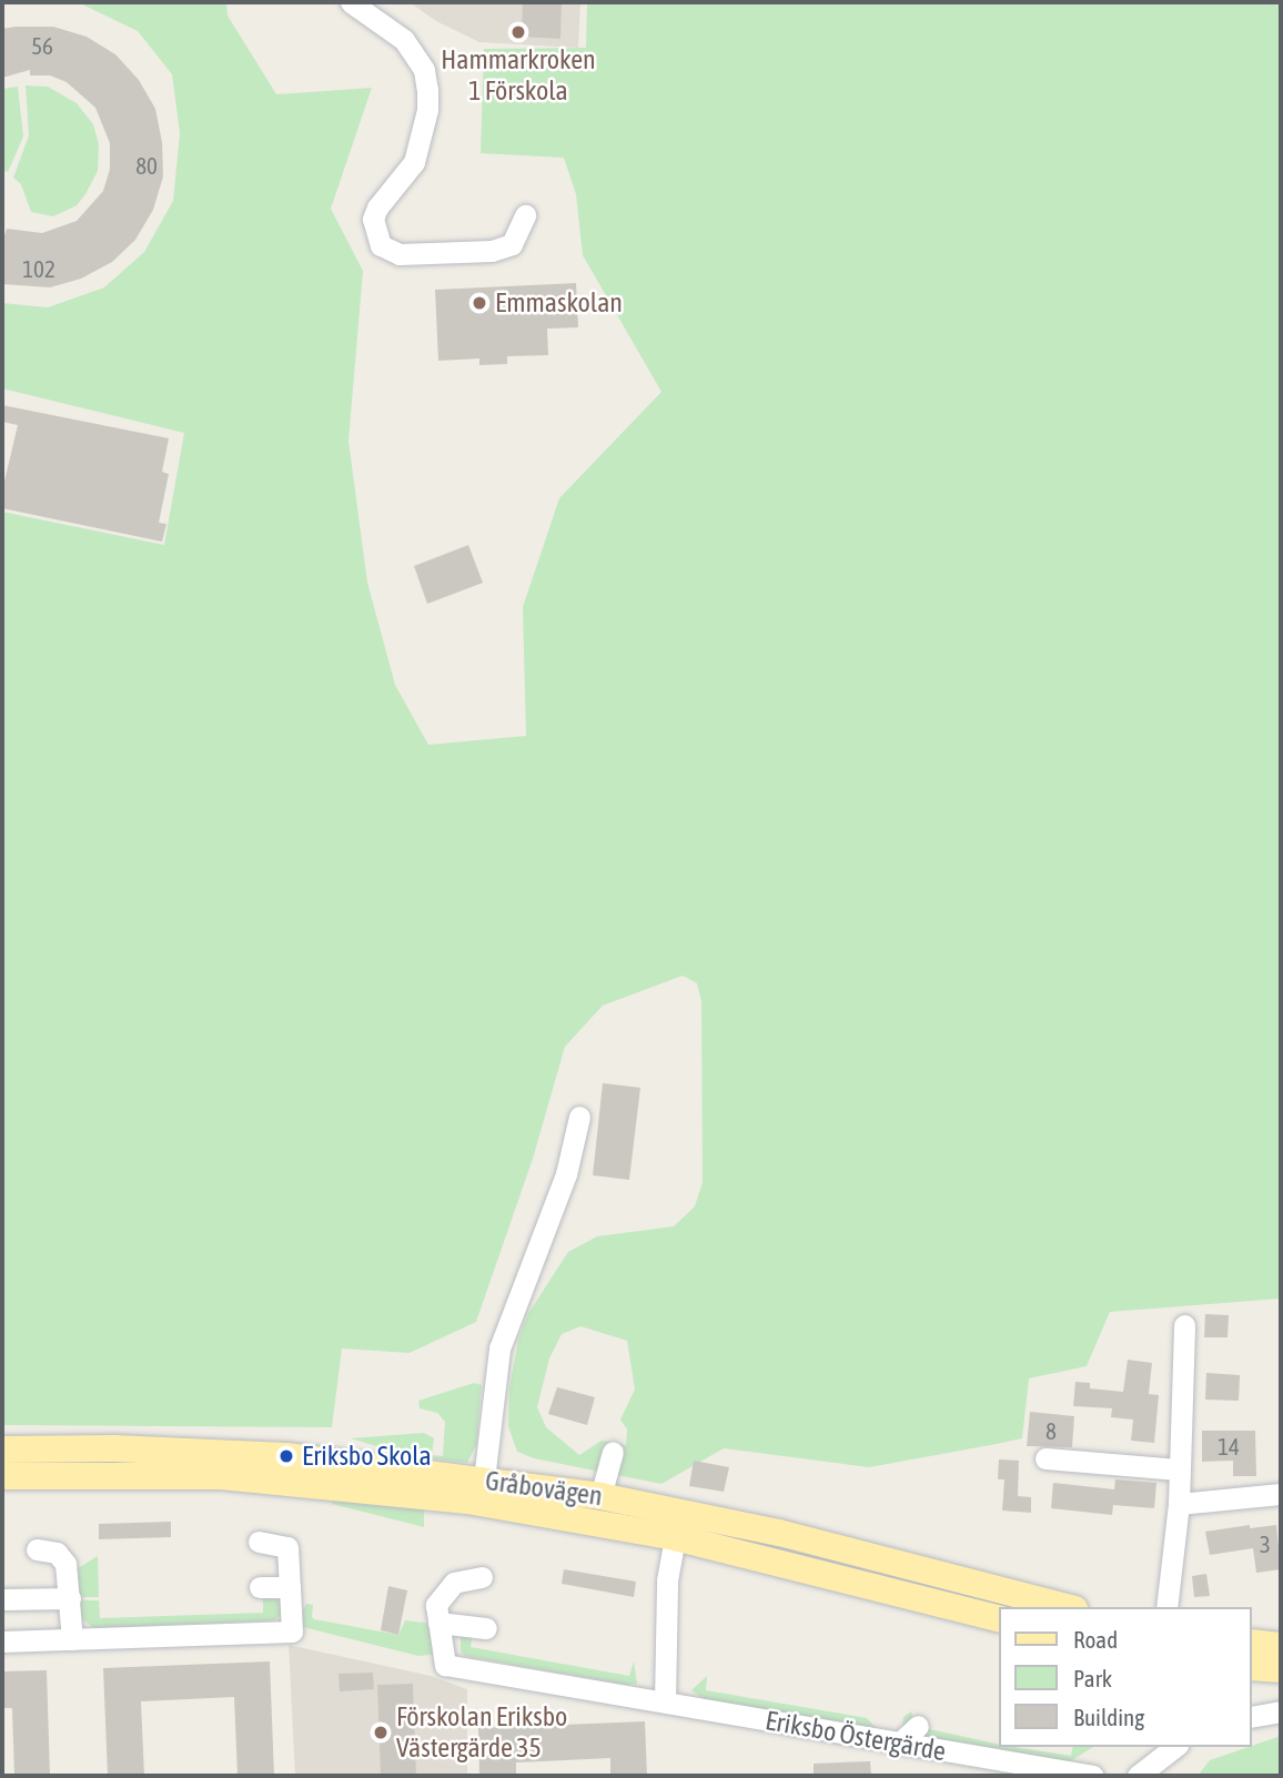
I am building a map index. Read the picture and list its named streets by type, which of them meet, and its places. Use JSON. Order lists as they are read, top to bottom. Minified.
{"streets":{"main road":["Gråbovägen"],"street":["Eriksbo Östergärde"]},"places":["Hammarkroken 1 Förskola","Emmaskolan","Eriksbo Skola","Förskolan Eriksbo Västergärde 35"],"house_numbers":["56","80","102","8","14","3"],"legend":["Road","Park","Building"]}
